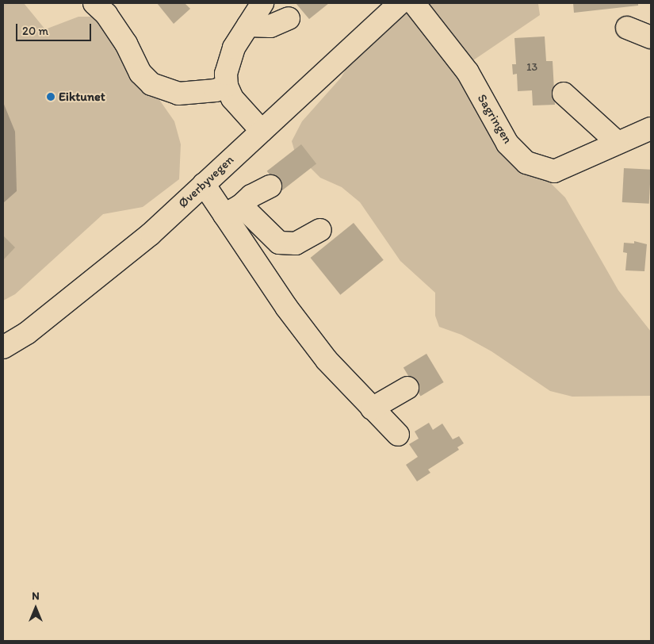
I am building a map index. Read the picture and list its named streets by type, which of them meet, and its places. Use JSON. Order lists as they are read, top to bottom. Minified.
{"streets":{"main road":["Sagringen","Øverbyvegen"]},"places":["Eiktunet"],"house_numbers":["13"],"scale_bar":"20 m","north":"top"}
